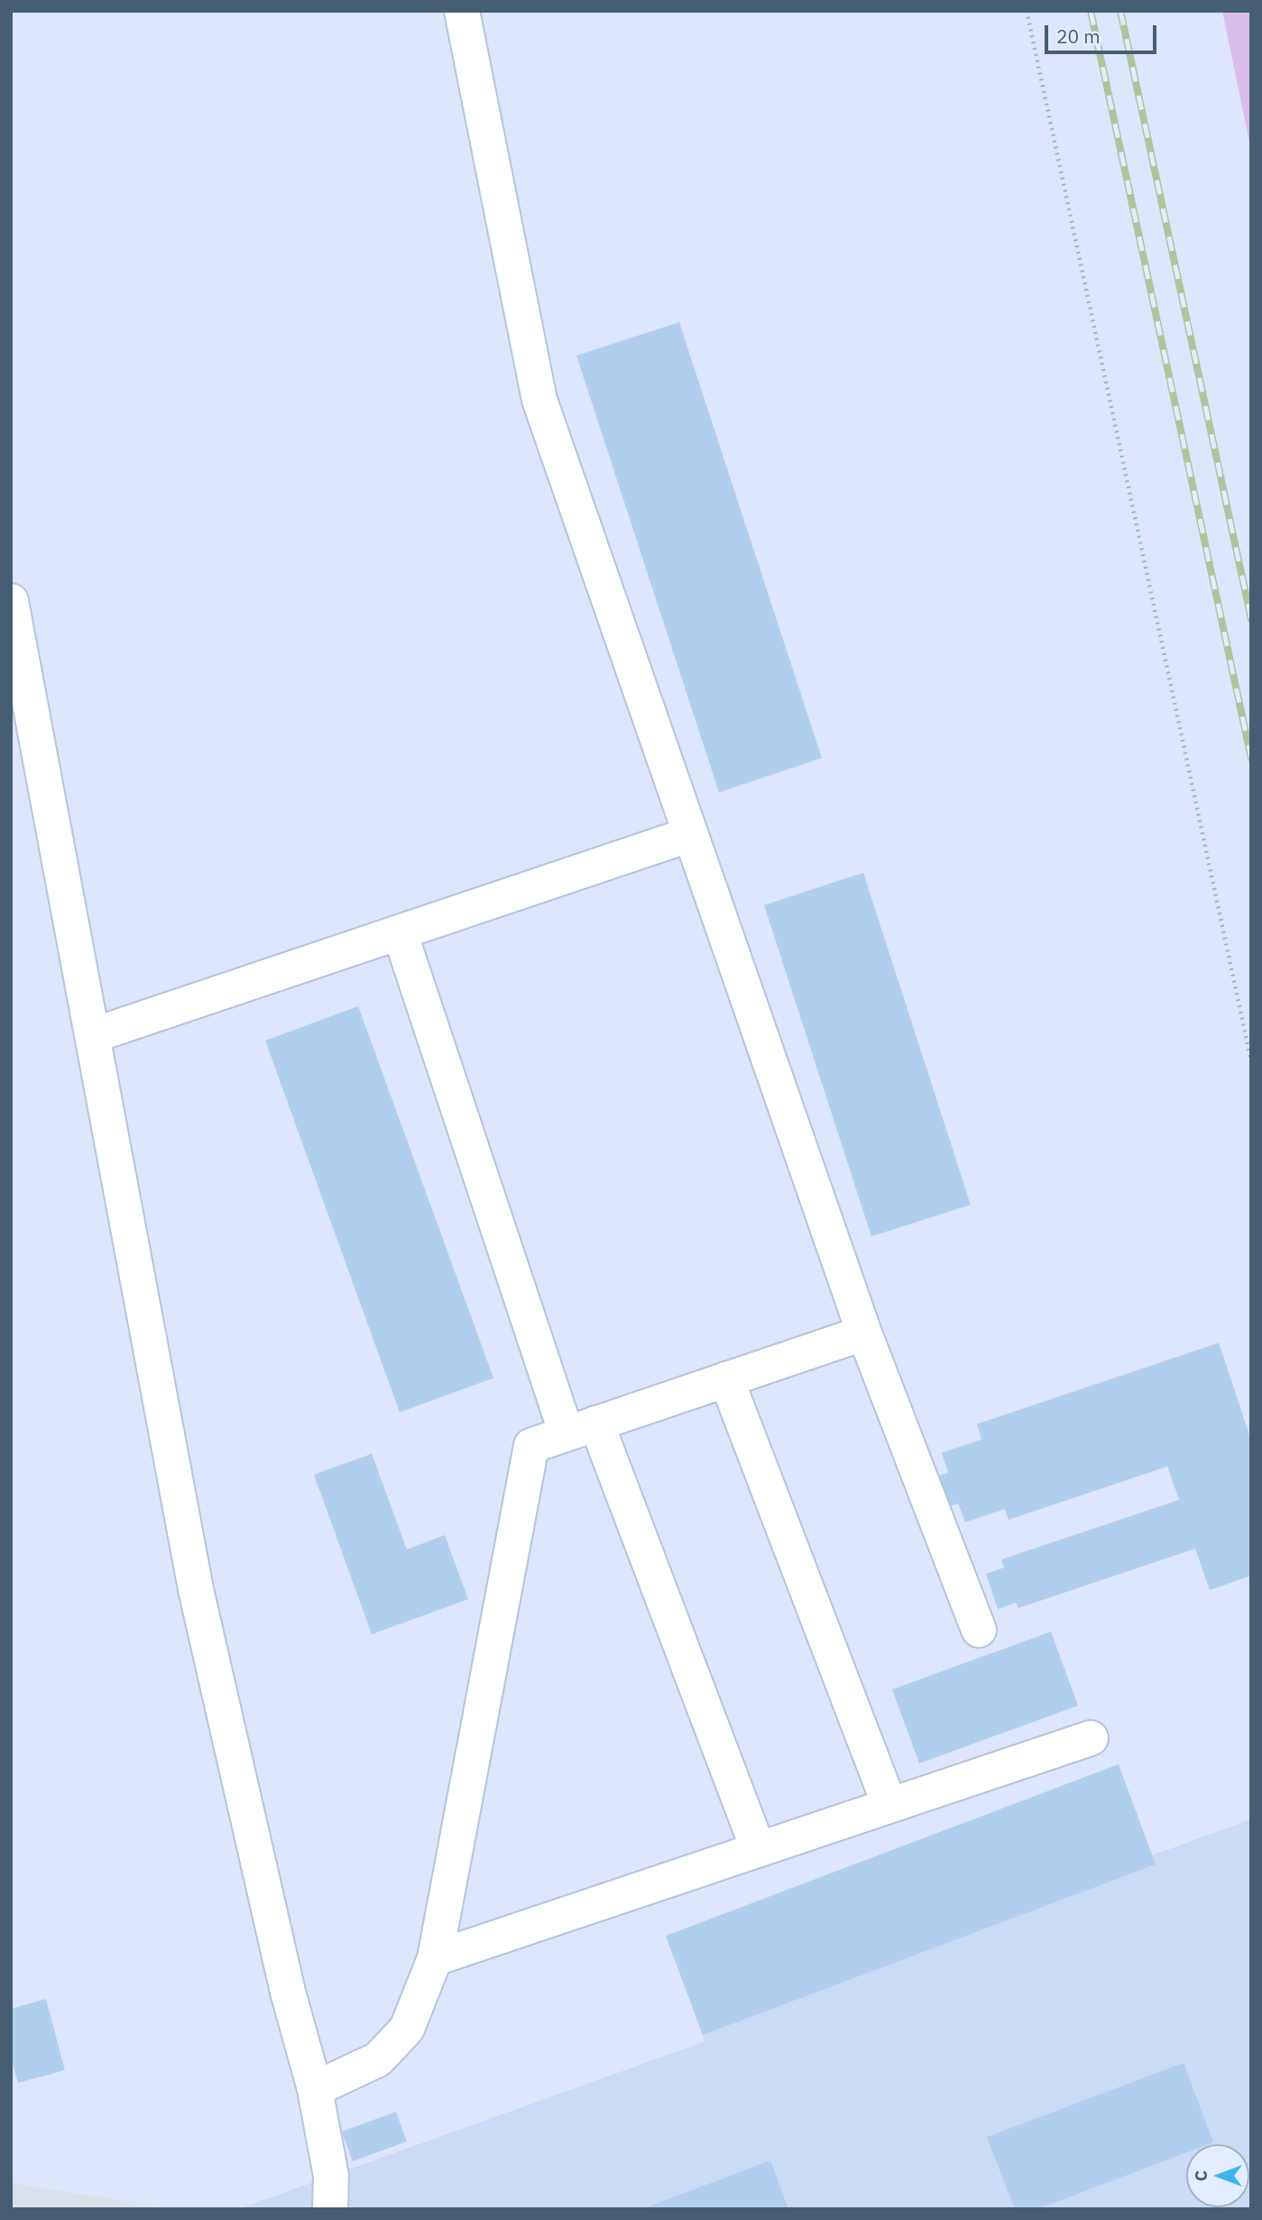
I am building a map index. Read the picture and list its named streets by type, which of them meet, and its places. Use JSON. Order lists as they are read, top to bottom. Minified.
{"scale_bar":"20 m","north":"left"}
